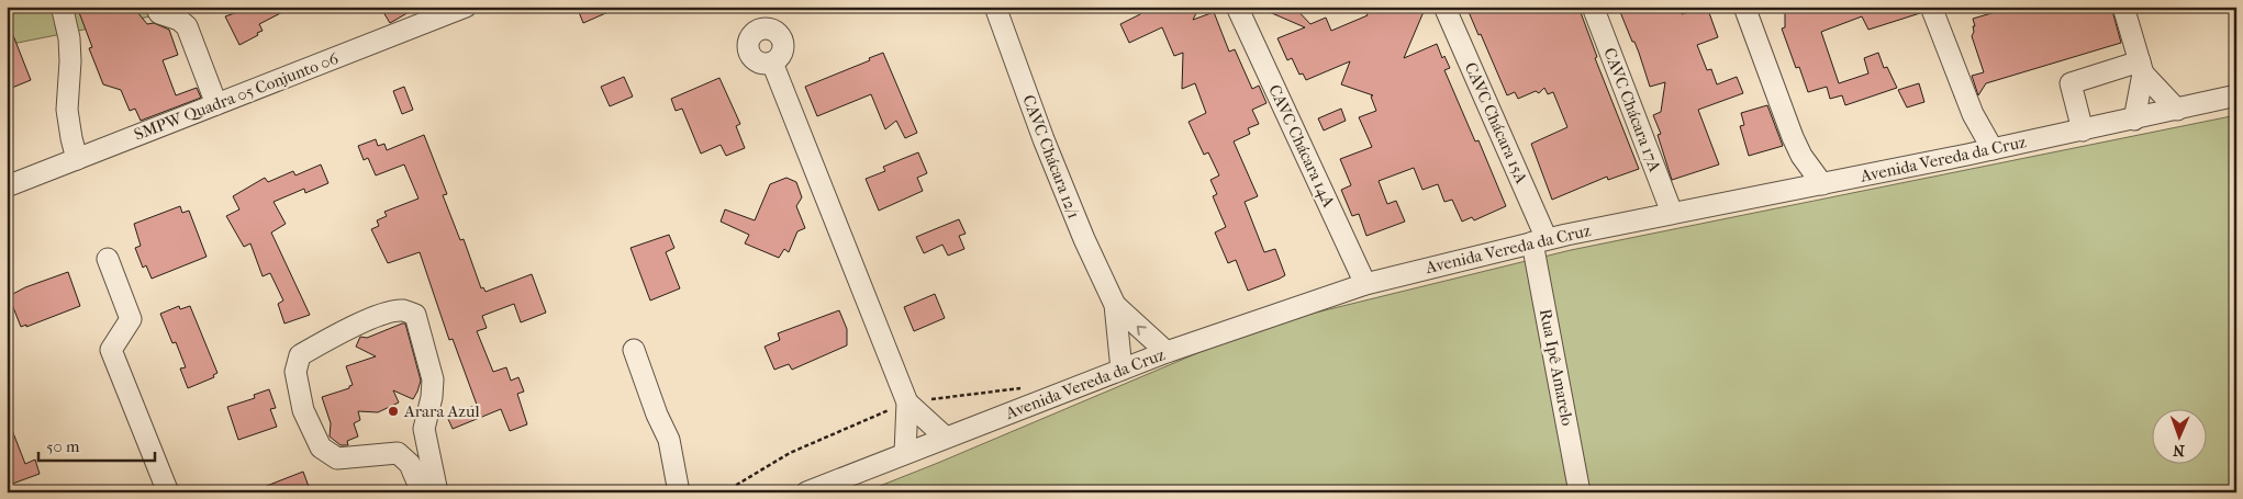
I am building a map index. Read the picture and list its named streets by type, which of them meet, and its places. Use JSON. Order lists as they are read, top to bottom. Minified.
{"streets":{"street":["SMPW Quadra 05 Conjunto 06","CAVC Chácara 17A","CAVC Chácara 15A","CAVC Chácara 14A","CAVC Chácara 12/1","Avenida Vereda da Cruz","Rua Ipê Amarelo"]},"crossings":[["CAVC Chácara 17A","Avenida Vereda da Cruz"],["CAVC Chácara 15A","Avenida Vereda da Cruz"],["CAVC Chácara 15A","Rua Ipê Amarelo"],["CAVC Chácara 14A","Avenida Vereda da Cruz"],["CAVC Chácara 12/1","Avenida Vereda da Cruz"],["Avenida Vereda da Cruz","Rua Ipê Amarelo"]],"places":["Arara Azul"],"scale_bar":"50 m","north":"bottom"}
